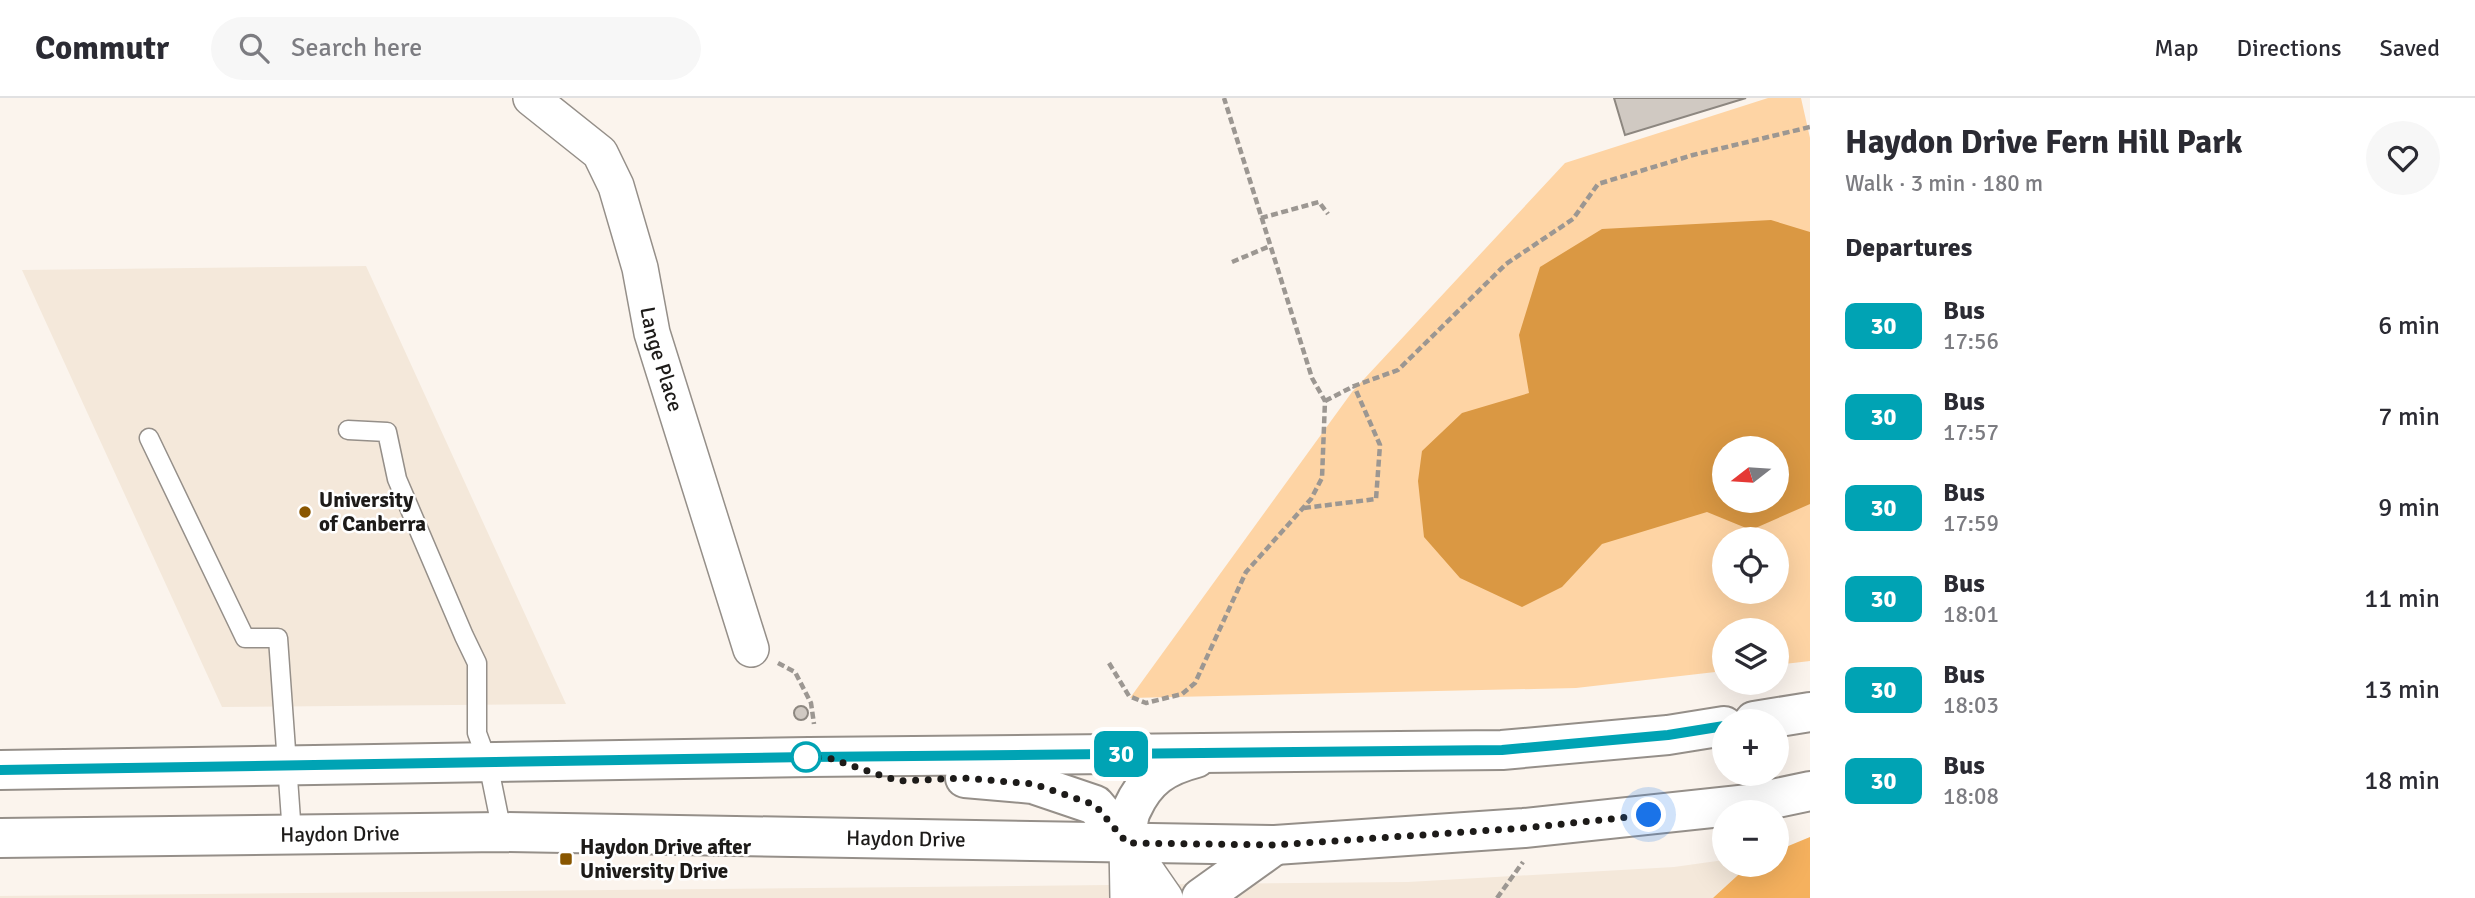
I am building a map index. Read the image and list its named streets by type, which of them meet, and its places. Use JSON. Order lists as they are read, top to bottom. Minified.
{"streets":{"main road":["Haydon Drive"],"street":["Lange Place"]},"places":{"other":["University of Canberra"],"transit":["Haydon Drive after University Drive"]},"lines":["bus line 30"],"north":"left","page":{"header":"Commutr","search":"Search here","nav":["Map","Directions","Saved"],"on_map":"30","heading":[["Haydon Drive Fern Hill Park","Walk · 3 min · 180 m"],"Departures"],"list":[{"mark":"30","name":"Bus","note":"17:56","value":"6 min"},{"mark":"30","name":"Bus","note":"17:57","value":"7 min"},{"mark":"30","name":"Bus","note":"17:59","value":"9 min"},{"mark":"30","name":"Bus","note":"18:01","value":"11 min"},{"mark":"30","name":"Bus","note":"18:03","value":"13 min"},{"mark":"30","name":"Bus","note":"18:08","value":"18 min"}],"map_buttons":["+","−"]}}
